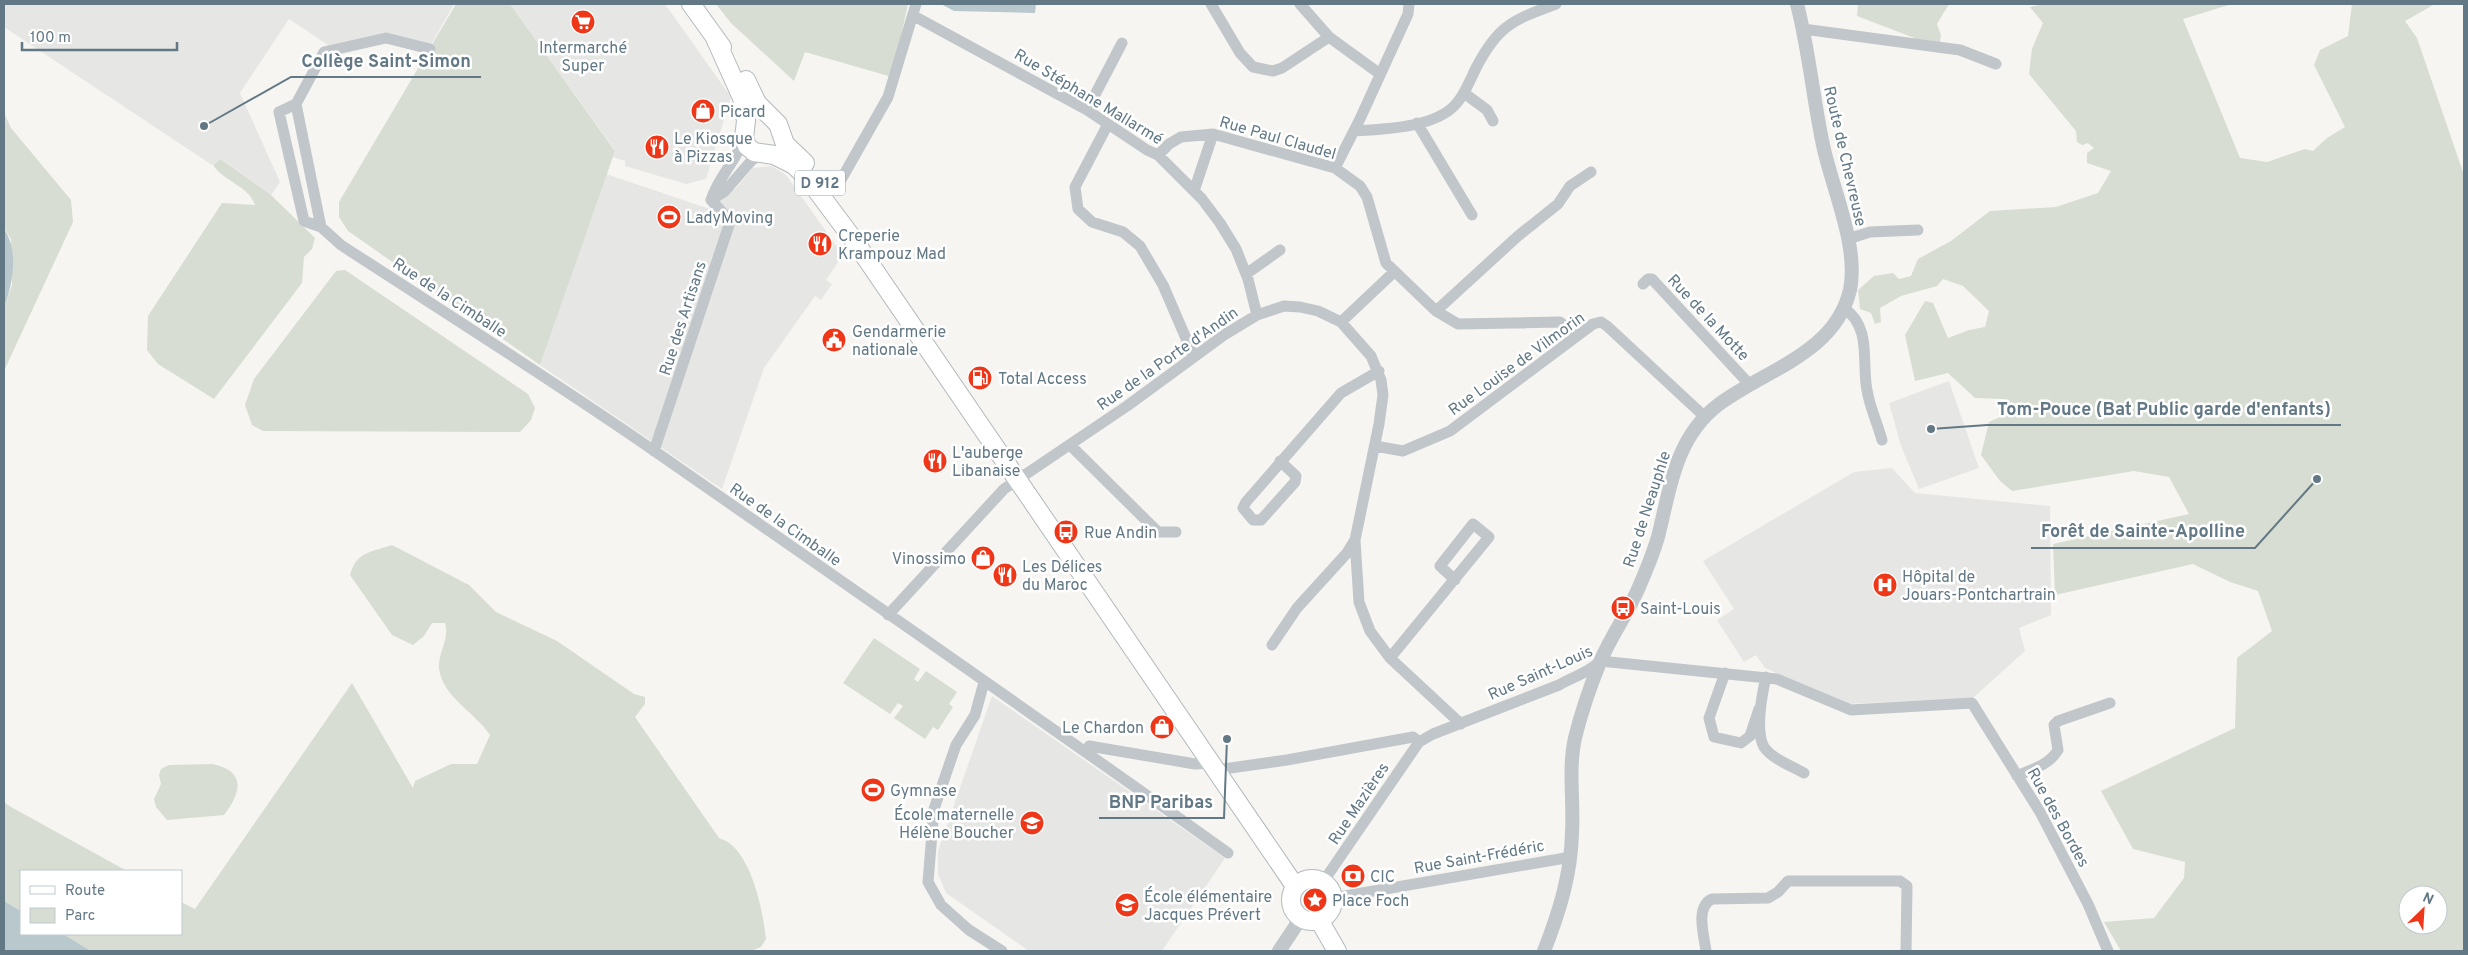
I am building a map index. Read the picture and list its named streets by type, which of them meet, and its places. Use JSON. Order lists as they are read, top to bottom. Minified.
{"streets":{"main road":["D 912"],"street":["Rue Stéphane Mallarmé","Rue Paul Claudel","Route de Chevreuse","Rue de la Cimballe","Rue de la Motte","Rue des Artisans","Rue de la Porte d'Andin","Rue Louise de Vilmorin","Rue de Neauphle","Rue Saint-Louis","Rue Mazières","Rue des Bordes","Rue Saint-Frédéric"]},"crossings":[["Rue Stéphane Mallarmé","Rue Paul Claudel"],["Rue Stéphane Mallarmé","Rue de la Porte d'Andin"],["Rue Paul Claudel","Rue Louise de Vilmorin"],["Route de Chevreuse","Rue de Neauphle"],["D 912","Rue de la Porte d'Andin"],["D 912","Rue Saint-Louis"],["D 912","Rue Mazières"],["D 912","Rue Saint-Frédéric"],["Rue de la Cimballe","Rue des Artisans"],["Rue de la Cimballe","Rue de la Porte d'Andin"],["Rue de la Cimballe","Rue Saint-Louis"],["Rue de la Motte","Rue de Neauphle"],["Rue de la Porte d'Andin","Rue Louise de Vilmorin"],["Rue de la Porte d'Andin","Rue Saint-Louis"],["Rue Louise de Vilmorin","Rue de Neauphle"],["Rue de Neauphle","Rue Saint-Louis"],["Rue de Neauphle","Rue Saint-Frédéric"],["Rue Saint-Louis","Rue Mazières"],["Rue Saint-Louis","Rue des Bordes"],["Rue Mazières","Rue Saint-Frédéric"]],"places":{"supermarket":["Intermarché Super"],"shop":["Picard","Vinossimo","Le Chardon"],"other":["Collège Saint-Simon","Tom-Pouce (Bat Public garde d'enfants)","Forêt de Sainte-Apolline","BNP Paribas"],"restaurant":["Le Kiosque à Pizzas","Creperie Krampouz Mad","L'auberge Libanaise","Les Délices du Maroc"],"sports":["LadyMoving","Gymnase"],"public building":["Gendarmerie nationale"],"fuel station":["Total Access"],"bus stop":["Rue Andin","Saint-Louis"],"hospital":["Hôpital de Jouars-Pontchartrain"],"school or university":["École maternelle Hélène Boucher","École élémentaire Jacques Prévert"],"bank":["CIC"],"place":["Place Foch"]},"legend":["Route","Parc"],"scale_bar":"100 m","north":"top right"}
